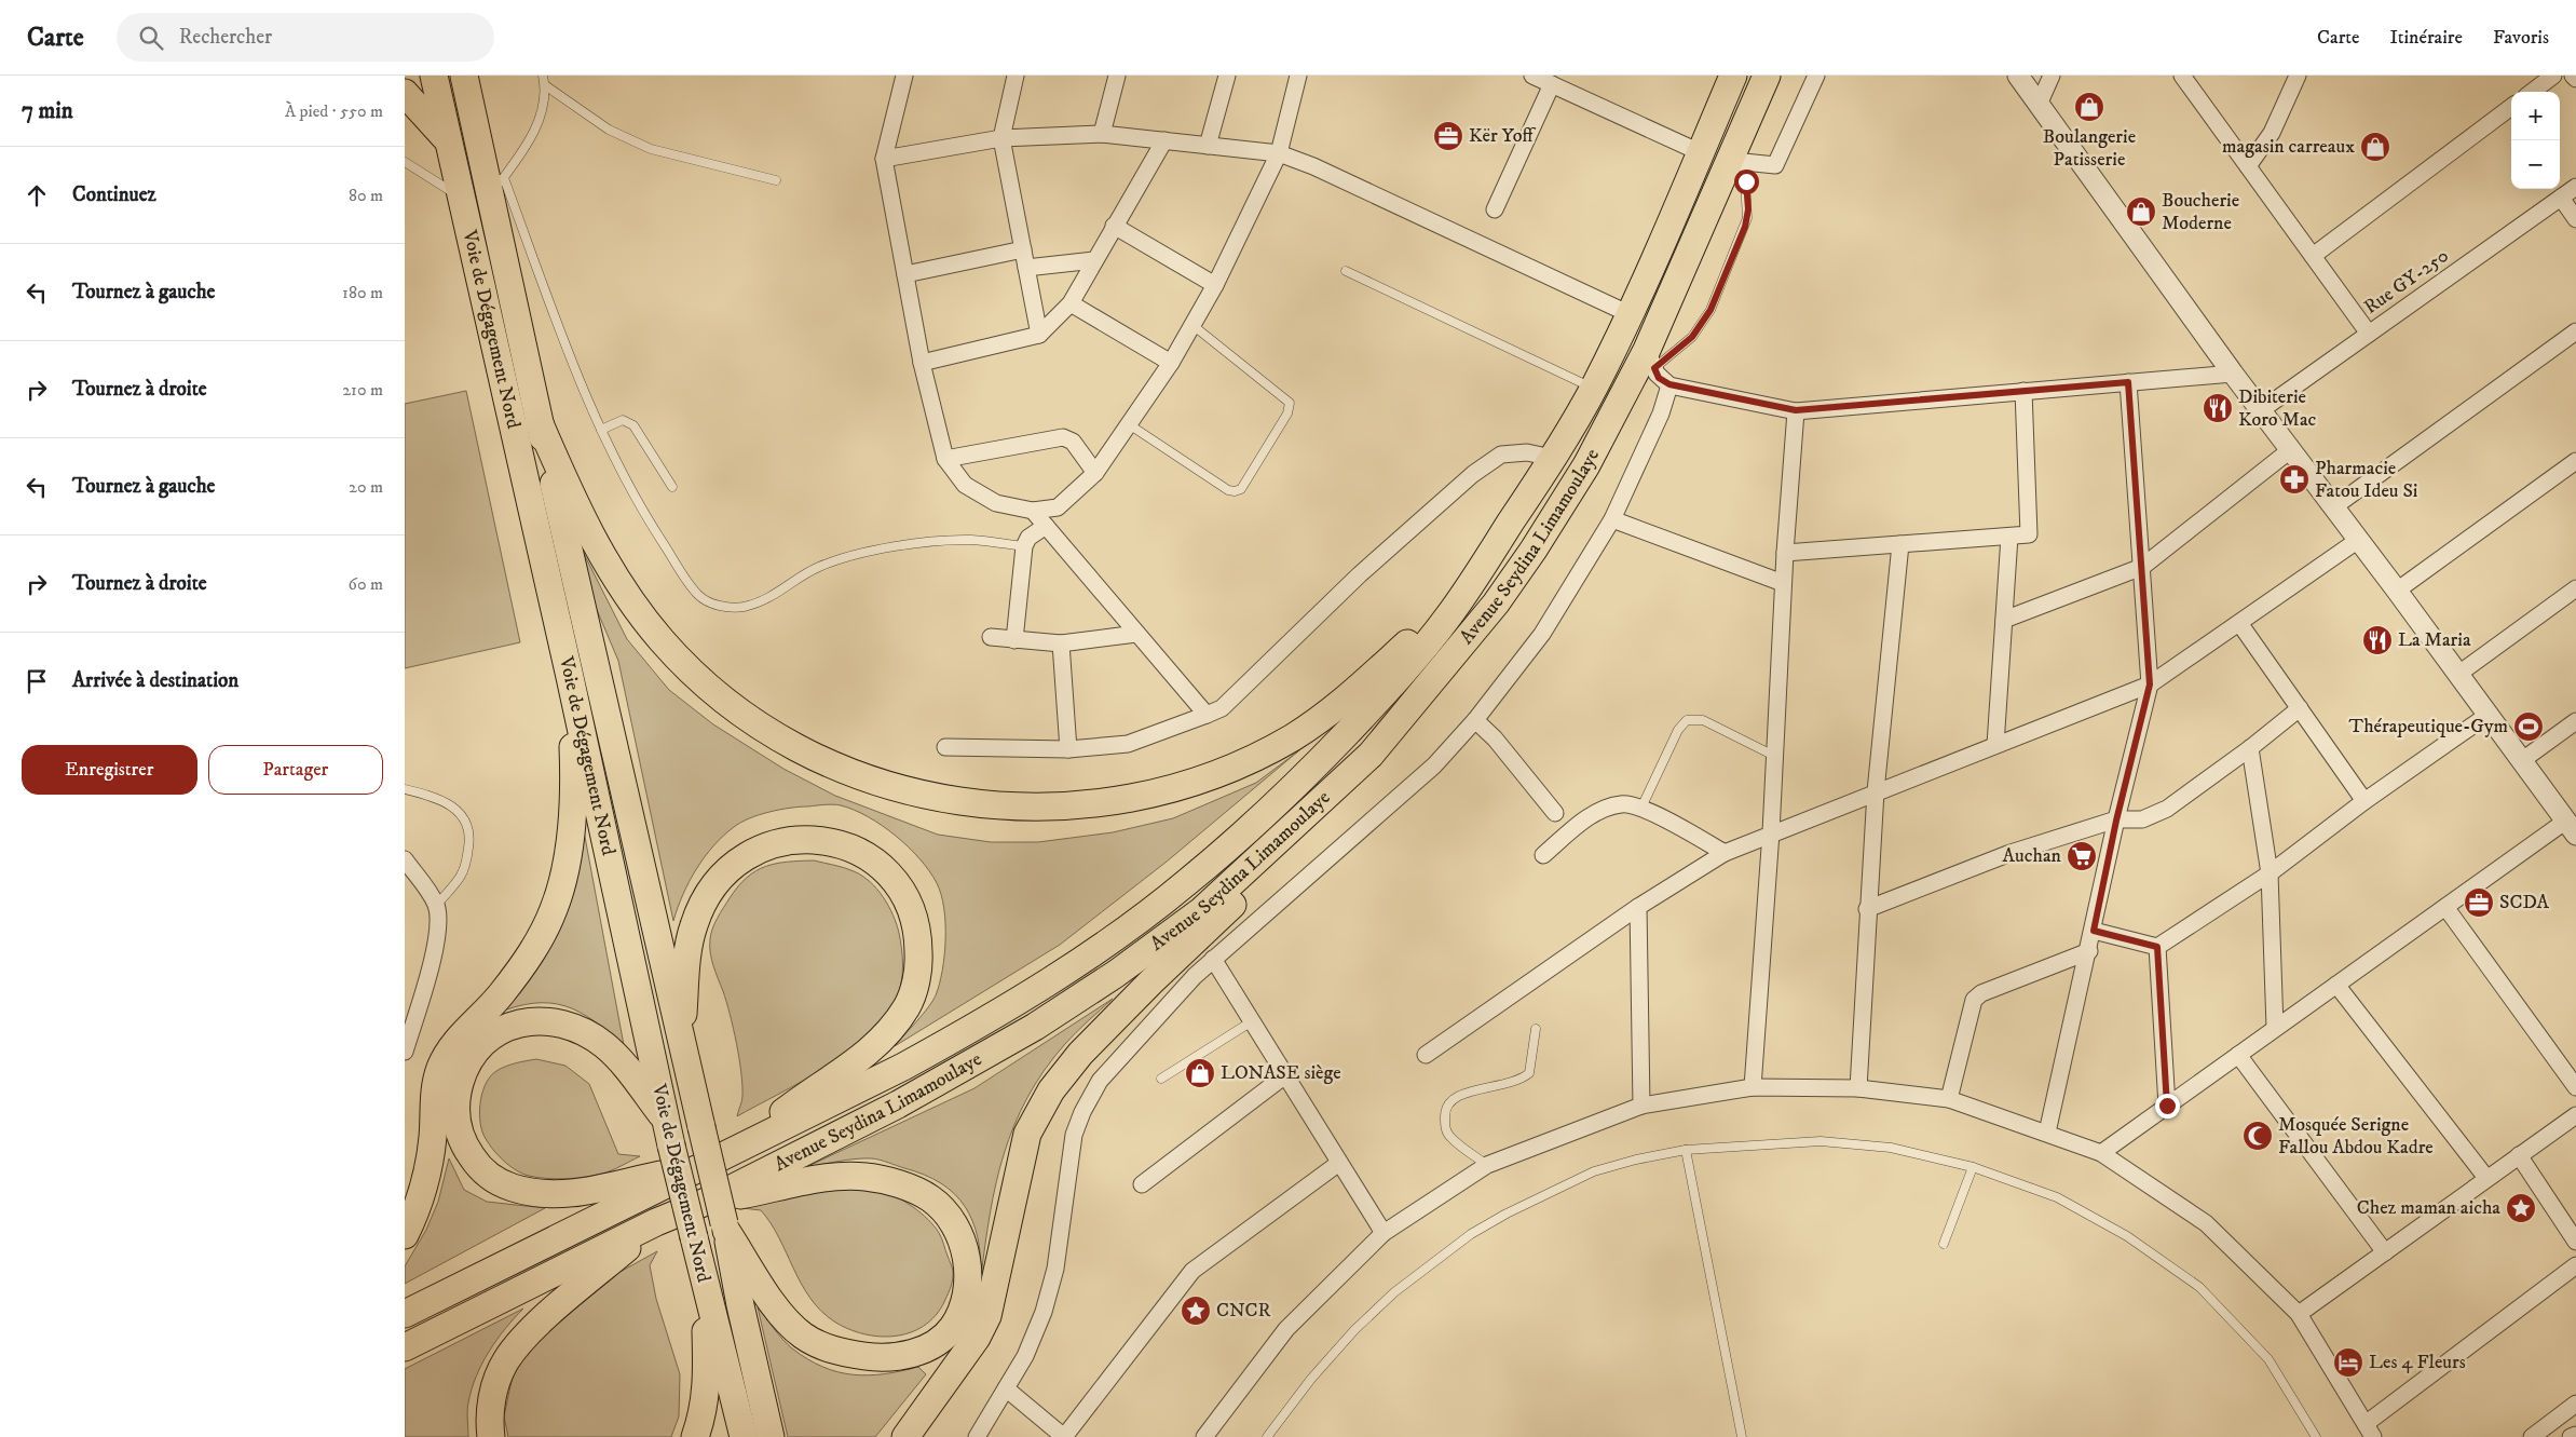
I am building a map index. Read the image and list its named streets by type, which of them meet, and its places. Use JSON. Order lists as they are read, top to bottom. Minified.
{"streets":{"highway":["Voie de Dégagement Nord","Avenue Seydina Limamoulaye"],"street":["Rue GY-250"]},"places":{"shop":["Boulangerie Patisserie","magasin carreaux","Boucherie Moderne","LONASE siège"],"office":["Kër Yoff","SCDA"],"restaurant":["Dibiterie Koro Mac","La Maria"],"pharmacy":["Pharmacie Fatou Ideu Si"],"sports":["Thérapeutique-Gym"],"supermarket":["Auchan"],"mosque":["Mosquée Serigne Fallou Abdou Kadre"],"place":["Chez maman aicha","CNCR"],"hotel":["Les 4 Fleurs"]},"page":{"header":"Carte","search":"Rechercher","nav":["Carte","Itinéraire","Favoris"],"heading":["7 min","À pied · 550 m"],"map_buttons":["+","−"],"list":[["Continuez","80 m"],["Tournez à gauche","180 m"],["Tournez à droite","210 m"],["Tournez à gauche","20 m"],["Tournez à droite","60 m"],"Arrivée à destination"],"buttons":["Enregistrer","Partager"]}}
